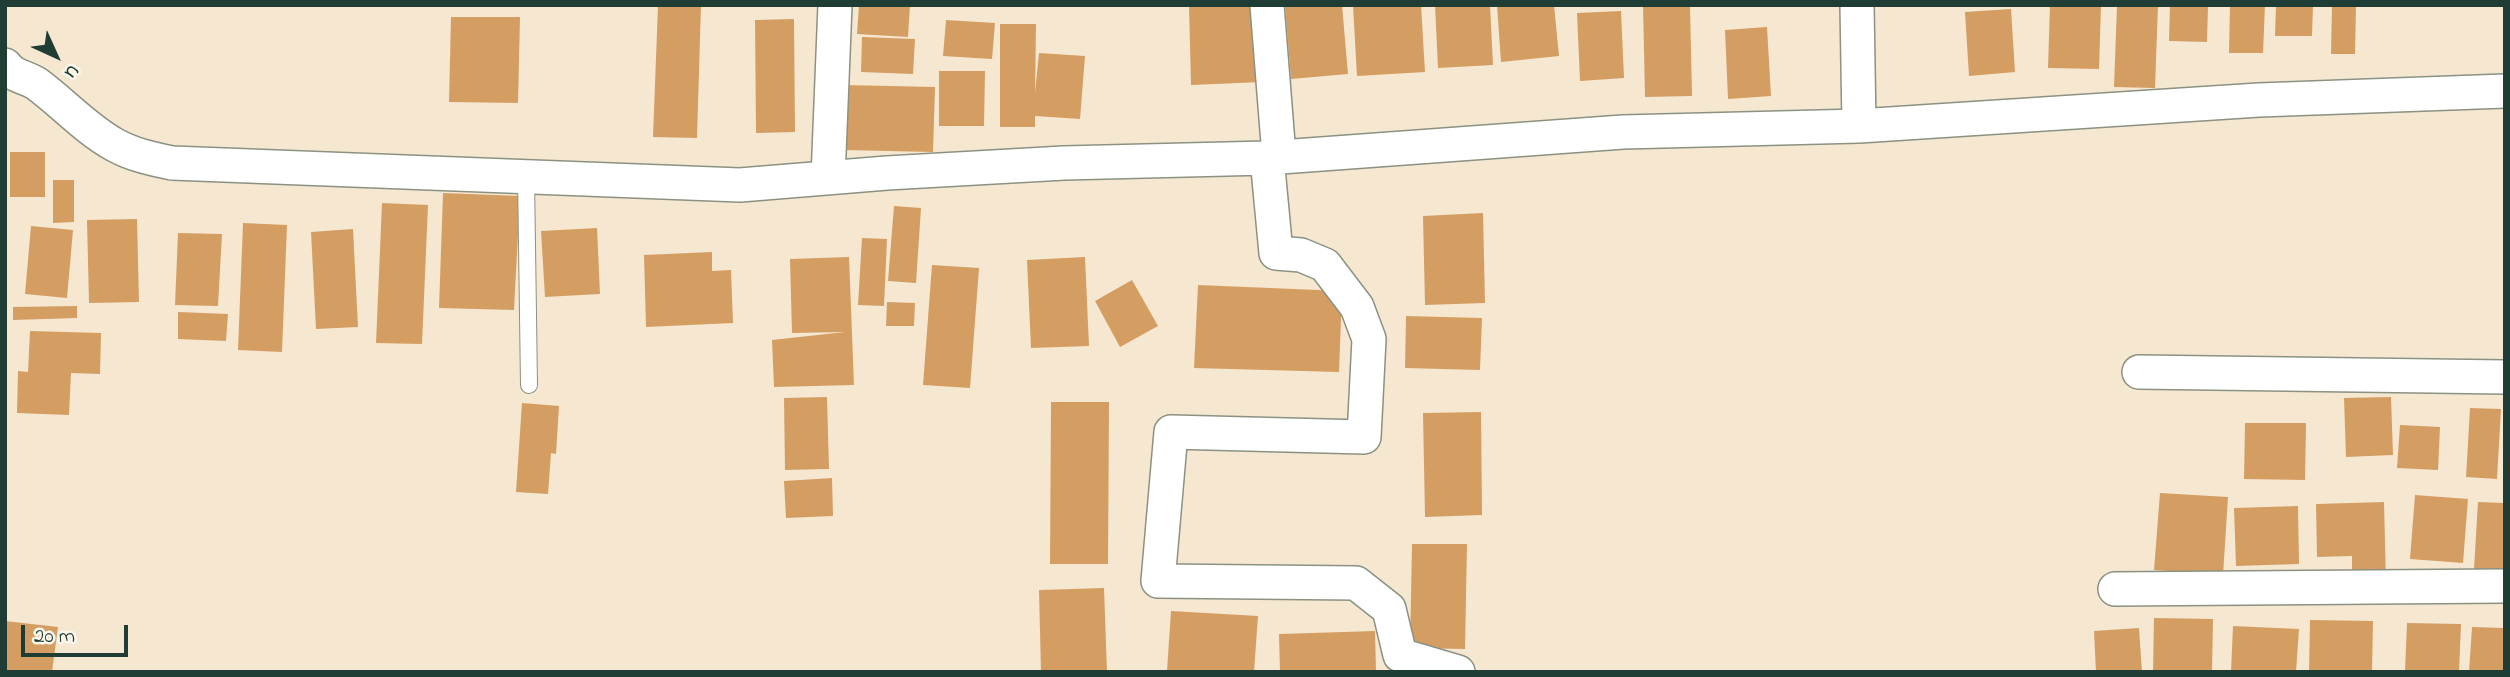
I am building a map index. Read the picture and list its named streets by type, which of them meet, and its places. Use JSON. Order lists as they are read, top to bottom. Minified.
{"scale_bar":"20 m","north":"bottom right"}
